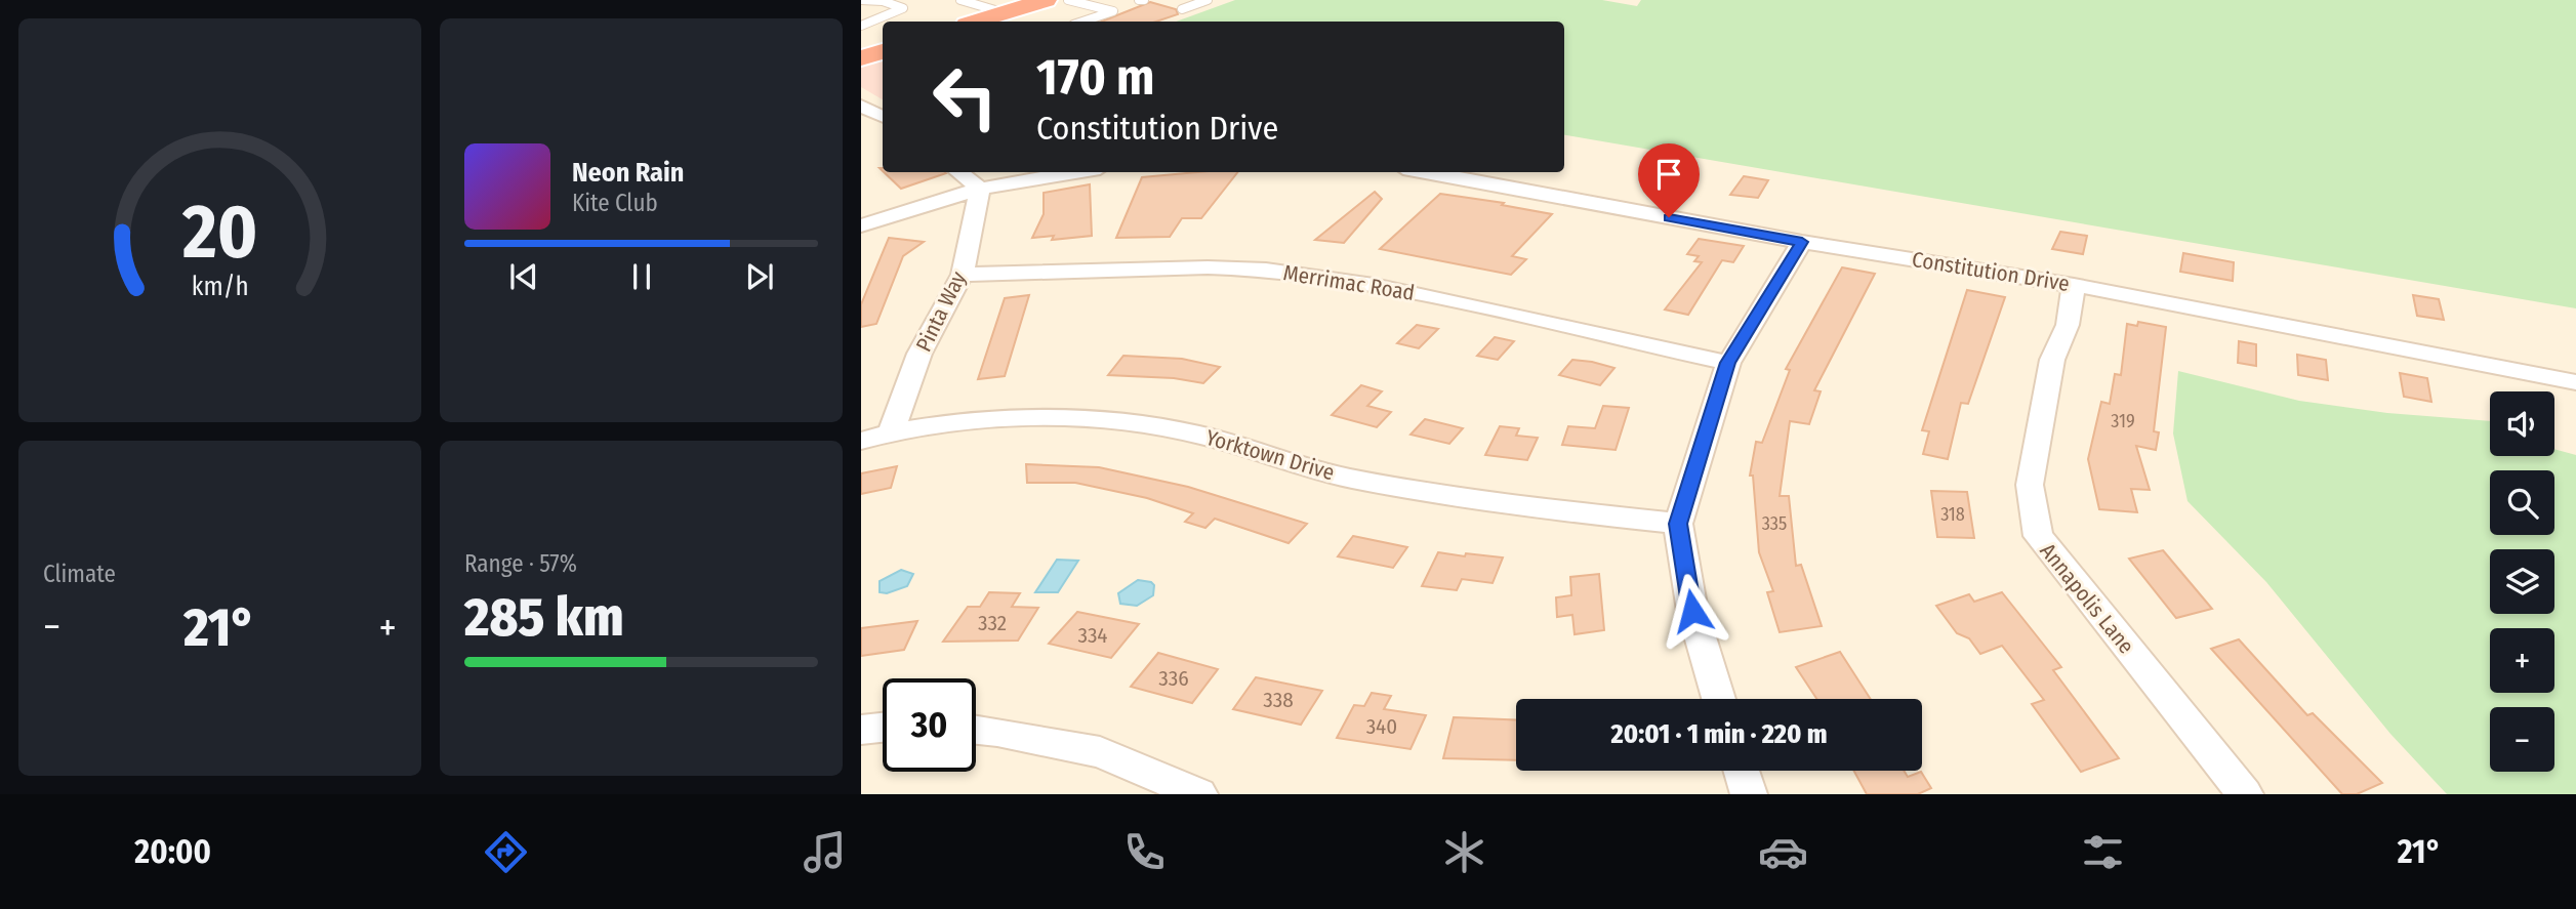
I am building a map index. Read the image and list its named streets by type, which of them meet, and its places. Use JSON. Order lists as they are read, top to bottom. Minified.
{"streets":{"street":["Constitution Drive","Merrimac Road","Pinta Way","Yorktown Drive","Annapolis Lane"]},"crossings":[["Constitution Drive","Annapolis Lane"],["Merrimac Road","Pinta Way"],["Pinta Way","Yorktown Drive"]],"house_numbers":["319","318","335","332","334","336","338","340"],"page":{"turn":["170 m","Constitution Drive"],"song":["Neon Rain","Kite Club"],"map_buttons":["+","−"],"tile":["Climate",["Range · 57%","285 km"]],"heat":["−","21°","+"],"limit":"30","trip":"20:01 · 1 min · 220 m","tabs":["20:00","21°"],"gauge":["20","km/h"]}}
